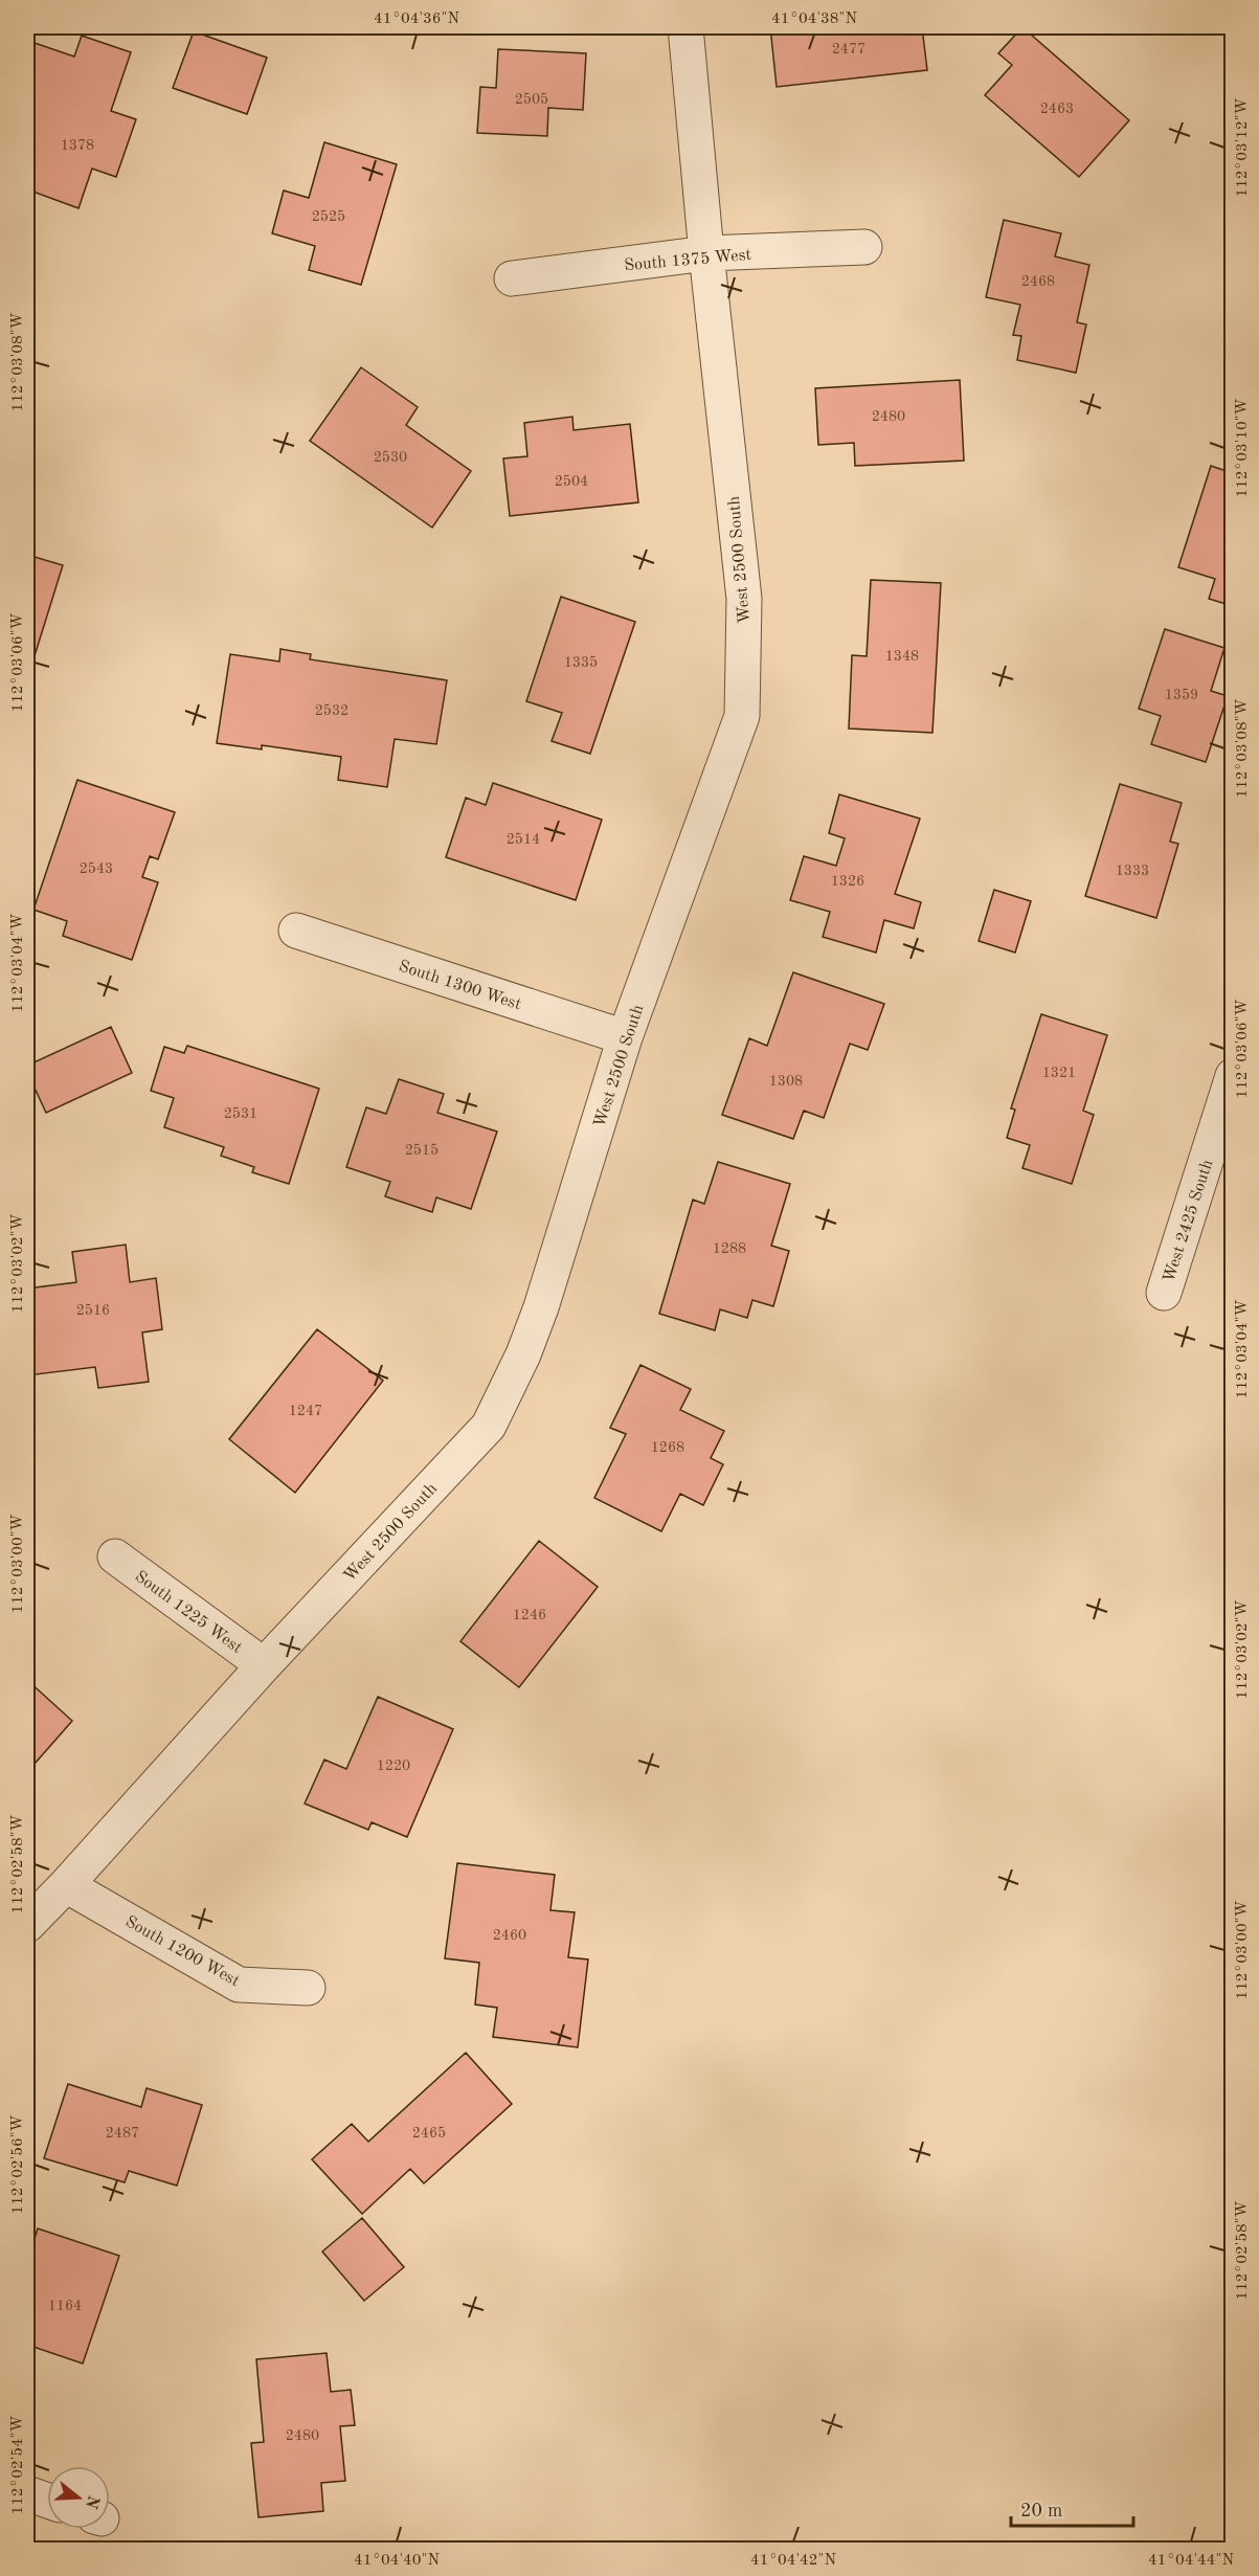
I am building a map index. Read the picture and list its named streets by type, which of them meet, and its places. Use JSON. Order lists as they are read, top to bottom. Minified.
{"streets":{"street":["South 1375 West","West 2500 South","South 1300 West","West 2425 South","South 1225 West","South 1200 West"]},"crossings":[["South 1375 West","West 2500 South"],["West 2500 South","South 1300 West"],["West 2500 South","South 1225 West"],["West 2500 South","South 1200 West"]],"house_numbers":["2477","2505","2463","1378","2525","2468","2480","2530","2504","1348","1335","1359","2532","2514","2543","1333","1326","1321","1308","2531","2515","1288","2516","1247","1268","1246","1220","2460","2487","2465","1164","2480"],"scale_bar":"20 m","north":"right","coordinates":["41°04'36\"N","41°04'38\"N","112°03'12\"W","112°03'08\"W","112°03'10\"W","112°03'06\"W","112°03'04\"W","112°03'02\"W","112°03'00\"W","112°02'58\"W","112°02'56\"W","112°02'54\"W","41°04'40\"N","41°04'42\"N","41°04'44\"N"]}
